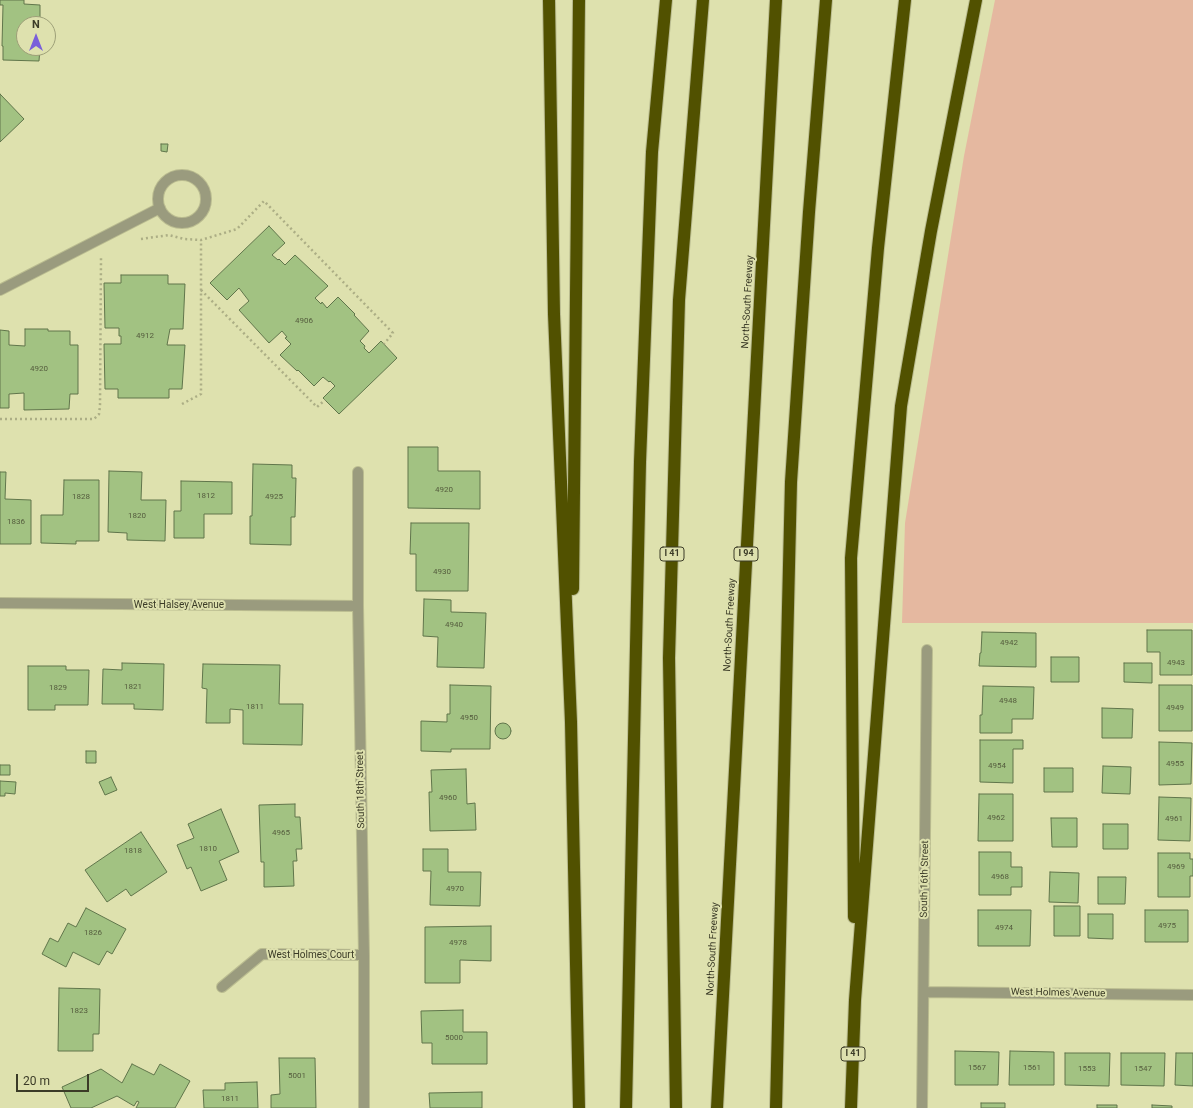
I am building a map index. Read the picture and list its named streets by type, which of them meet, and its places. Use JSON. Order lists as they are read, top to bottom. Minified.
{"streets":{"highway":["North-South Freeway","I 41","I 94"],"street":["West Halsey Avenue","South 18th Street","South 16th Street","West Holmes Court","West Holmes Avenue"]},"crossings":[["West Halsey Avenue","South 18th Street"],["South 18th Street","West Holmes Court"],["South 16th Street","West Holmes Avenue"]],"house_numbers":["4906","4912","4920","4920","1812","1828","4925","1820","1836","4930","4940","4942","4943","1821","1829","4948","1811","4949","4950","4955","4954","4960","4962","4961","4965","1810","1818","4969","4968","4970","4975","4974","1826","4978","1823","5000","1567","1561","1553","1547","5001","1811"],"scale_bar":"20 m","north":"top"}
